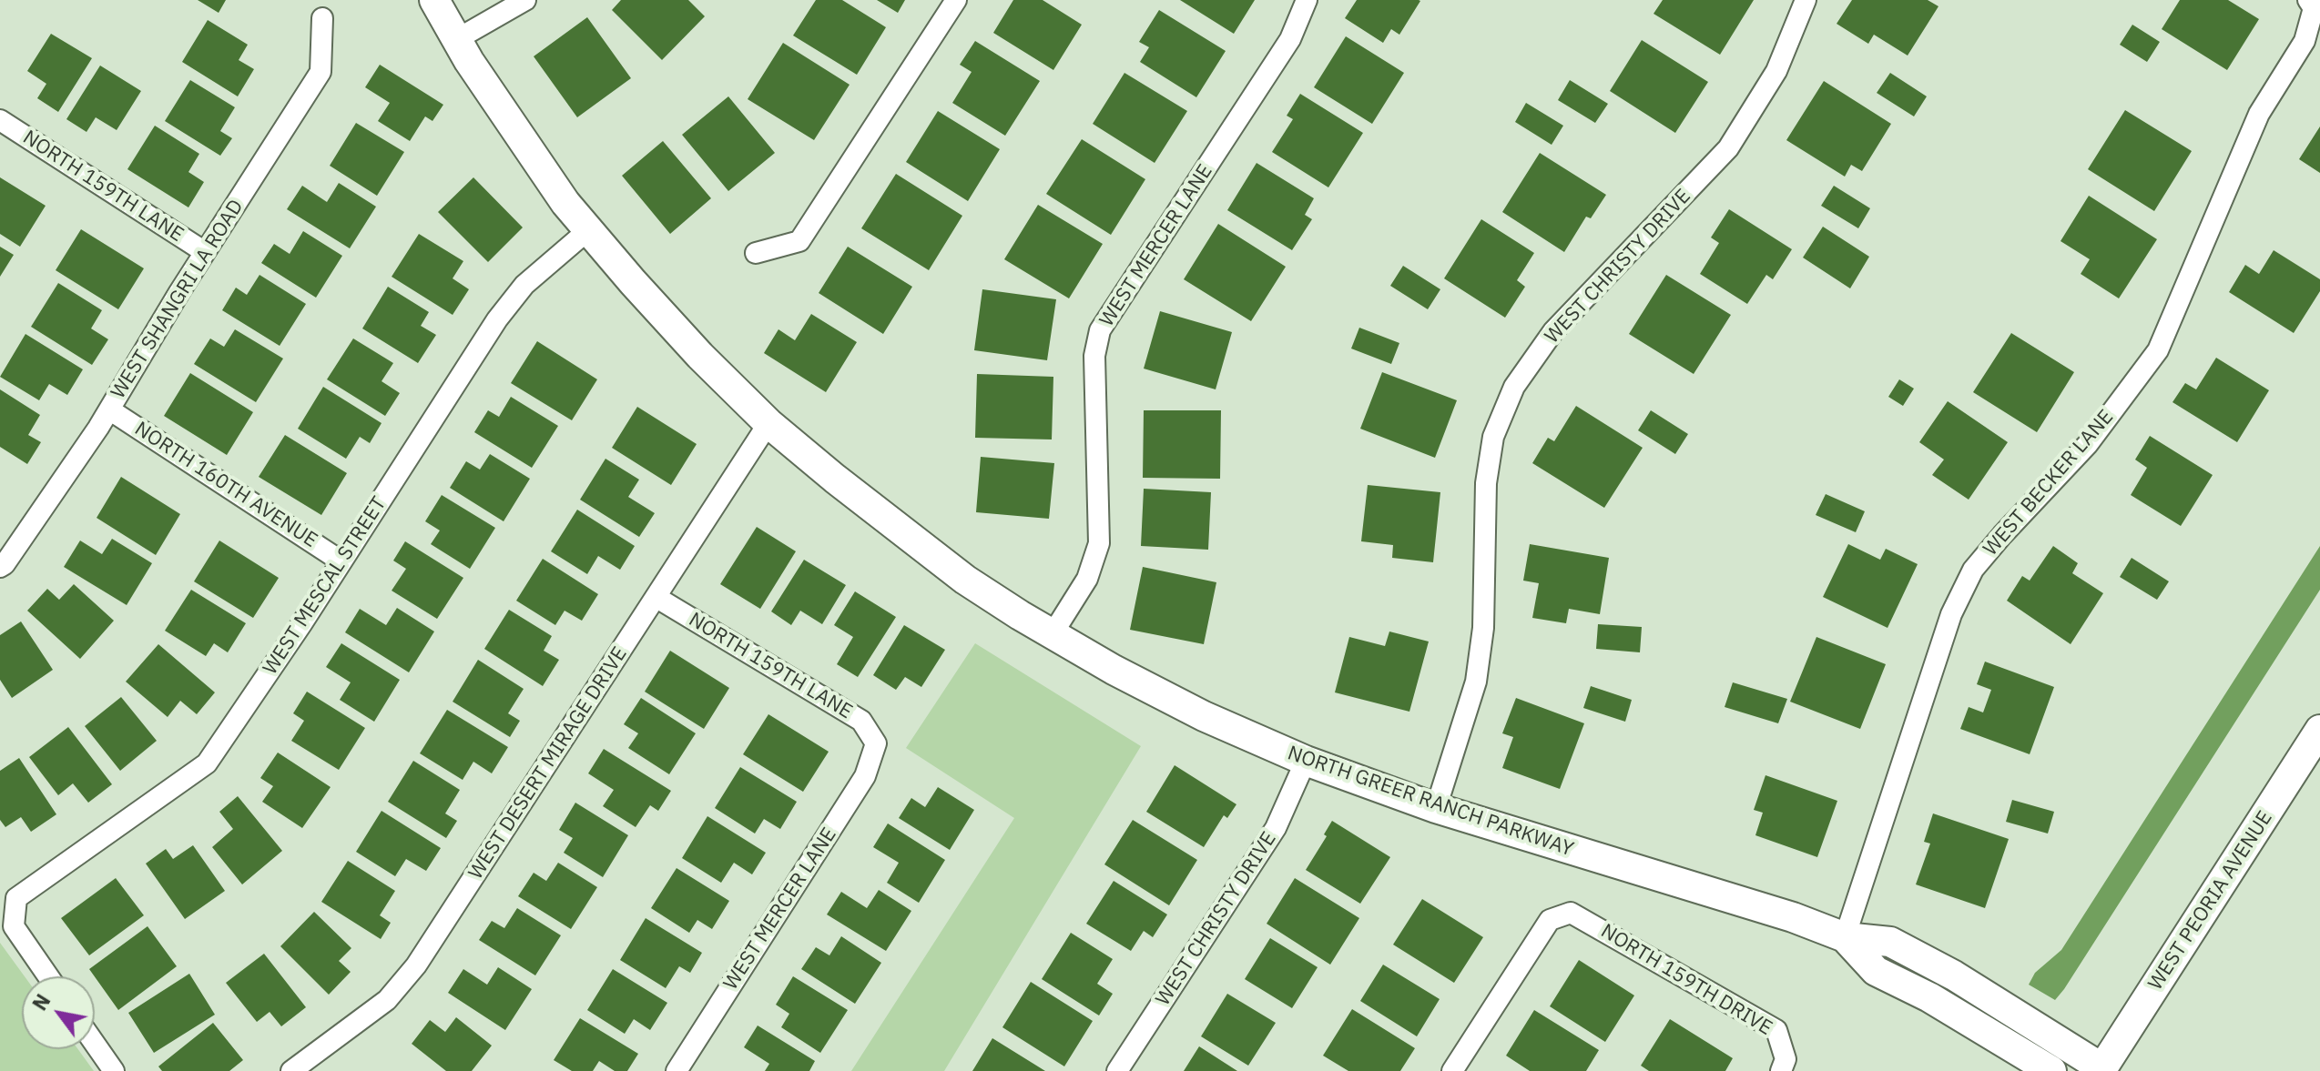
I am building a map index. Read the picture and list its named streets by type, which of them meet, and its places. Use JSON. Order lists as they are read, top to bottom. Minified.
{"streets":{"street":["NORTH 159TH LANE","WEST MERCER LANE","WEST CHRISTY DRIVE","WEST SHANGRI LA ROAD","WEST BECKER LANE","NORTH 160TH AVENUE","WEST MESCAL STREET","WEST DESERT MIRAGE DRIVE","NORTH GREER RANCH PARKWAY","WEST PEORIA AVENUE","NORTH 159TH DRIVE"]},"crossings":[["NORTH 159TH LANE","WEST MERCER LANE"],["NORTH 159TH LANE","WEST SHANGRI LA ROAD"],["NORTH 159TH LANE","WEST DESERT MIRAGE DRIVE"],["WEST MERCER LANE","NORTH GREER RANCH PARKWAY"],["WEST CHRISTY DRIVE","NORTH GREER RANCH PARKWAY"],["WEST SHANGRI LA ROAD","NORTH 160TH AVENUE"],["WEST BECKER LANE","NORTH GREER RANCH PARKWAY"],["NORTH 160TH AVENUE","WEST MESCAL STREET"],["WEST MESCAL STREET","NORTH GREER RANCH PARKWAY"],["WEST DESERT MIRAGE DRIVE","NORTH GREER RANCH PARKWAY"],["NORTH GREER RANCH PARKWAY","WEST PEORIA AVENUE"]],"north":"top left"}
